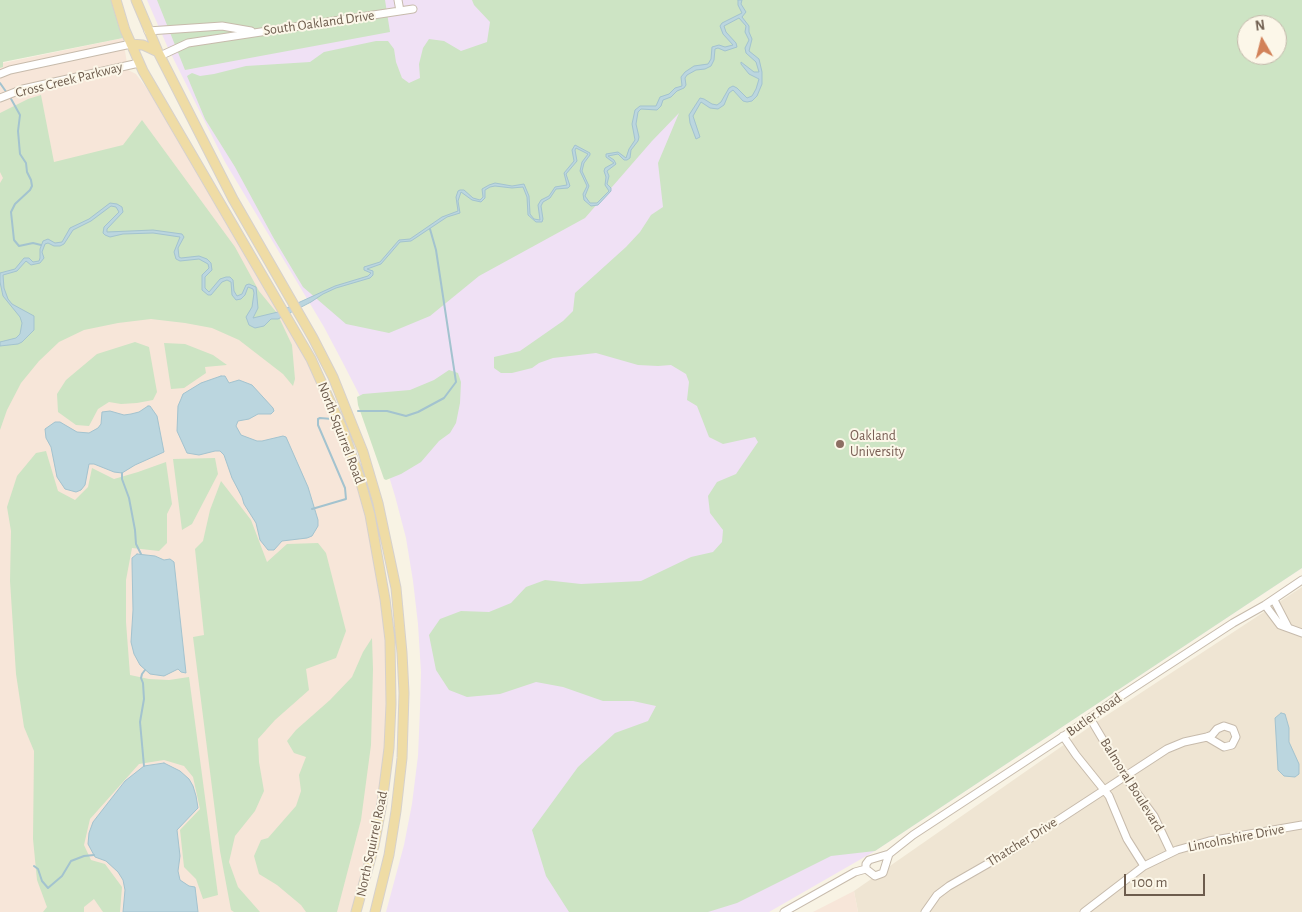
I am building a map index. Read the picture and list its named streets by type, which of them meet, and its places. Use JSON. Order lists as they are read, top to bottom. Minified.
{"streets":{"main road":["North Squirrel Road"],"street":["South Oakland Drive","Cross Creek Parkway","Butler Road","Balmoral Boulevard","Lincolnshire Drive","Thatcher Drive"]},"crossings":[["South Oakland Drive","North Squirrel Road"],["Cross Creek Parkway","North Squirrel Road"],["Butler Road","Balmoral Boulevard"],["Balmoral Boulevard","Lincolnshire Drive"],["Balmoral Boulevard","Thatcher Drive"]],"places":["Oakland University"],"scale_bar":"100 m","north":"top"}
